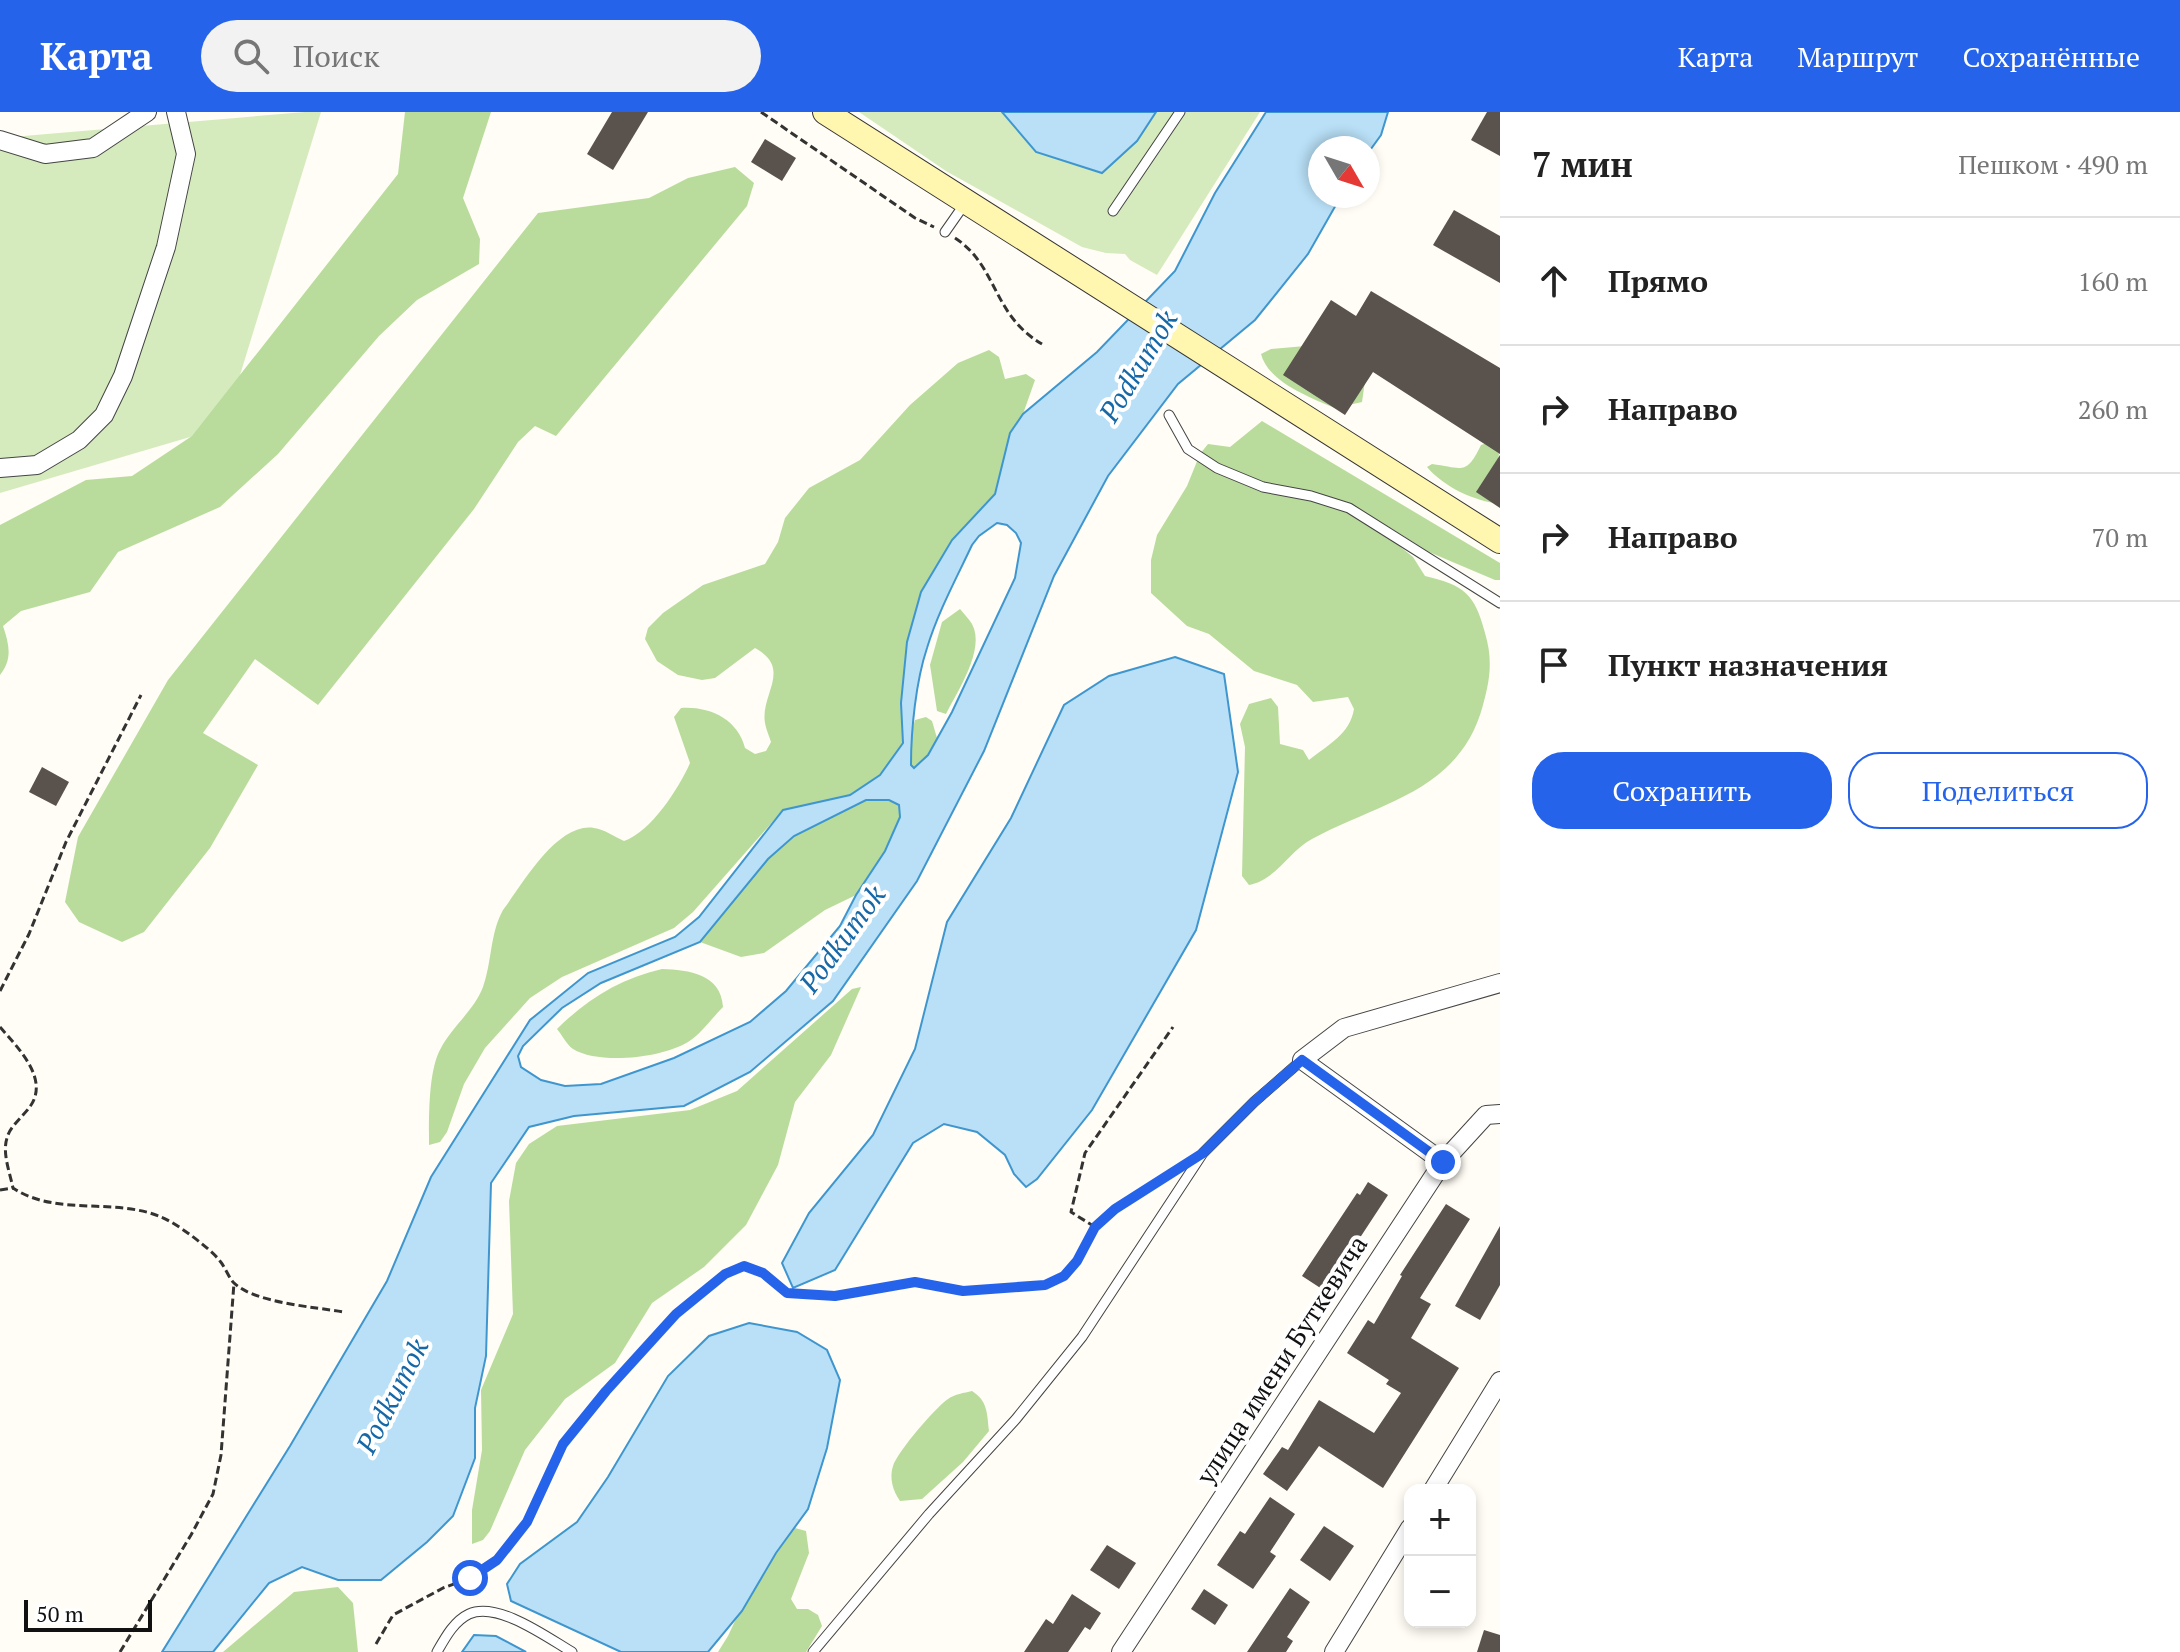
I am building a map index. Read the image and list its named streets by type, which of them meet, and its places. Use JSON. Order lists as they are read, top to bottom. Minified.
{"streets":{"street":["улица имени Буткевича"]},"water":["Podkumok"],"scale_bar":"50 m","north":"bottom right","page":{"header":"Карта","search":"Поиск","nav":["Карта","Маршрут","Сохранённые"],"heading":["7 мин","Пешком · 490 m"],"list":[["Прямо","160 m"],["Направо","260 m"],["Направо","70 m"],"Пункт назначения"],"buttons":["Сохранить","Поделиться"],"map_buttons":["+","−"],"scale":"50 m"}}
